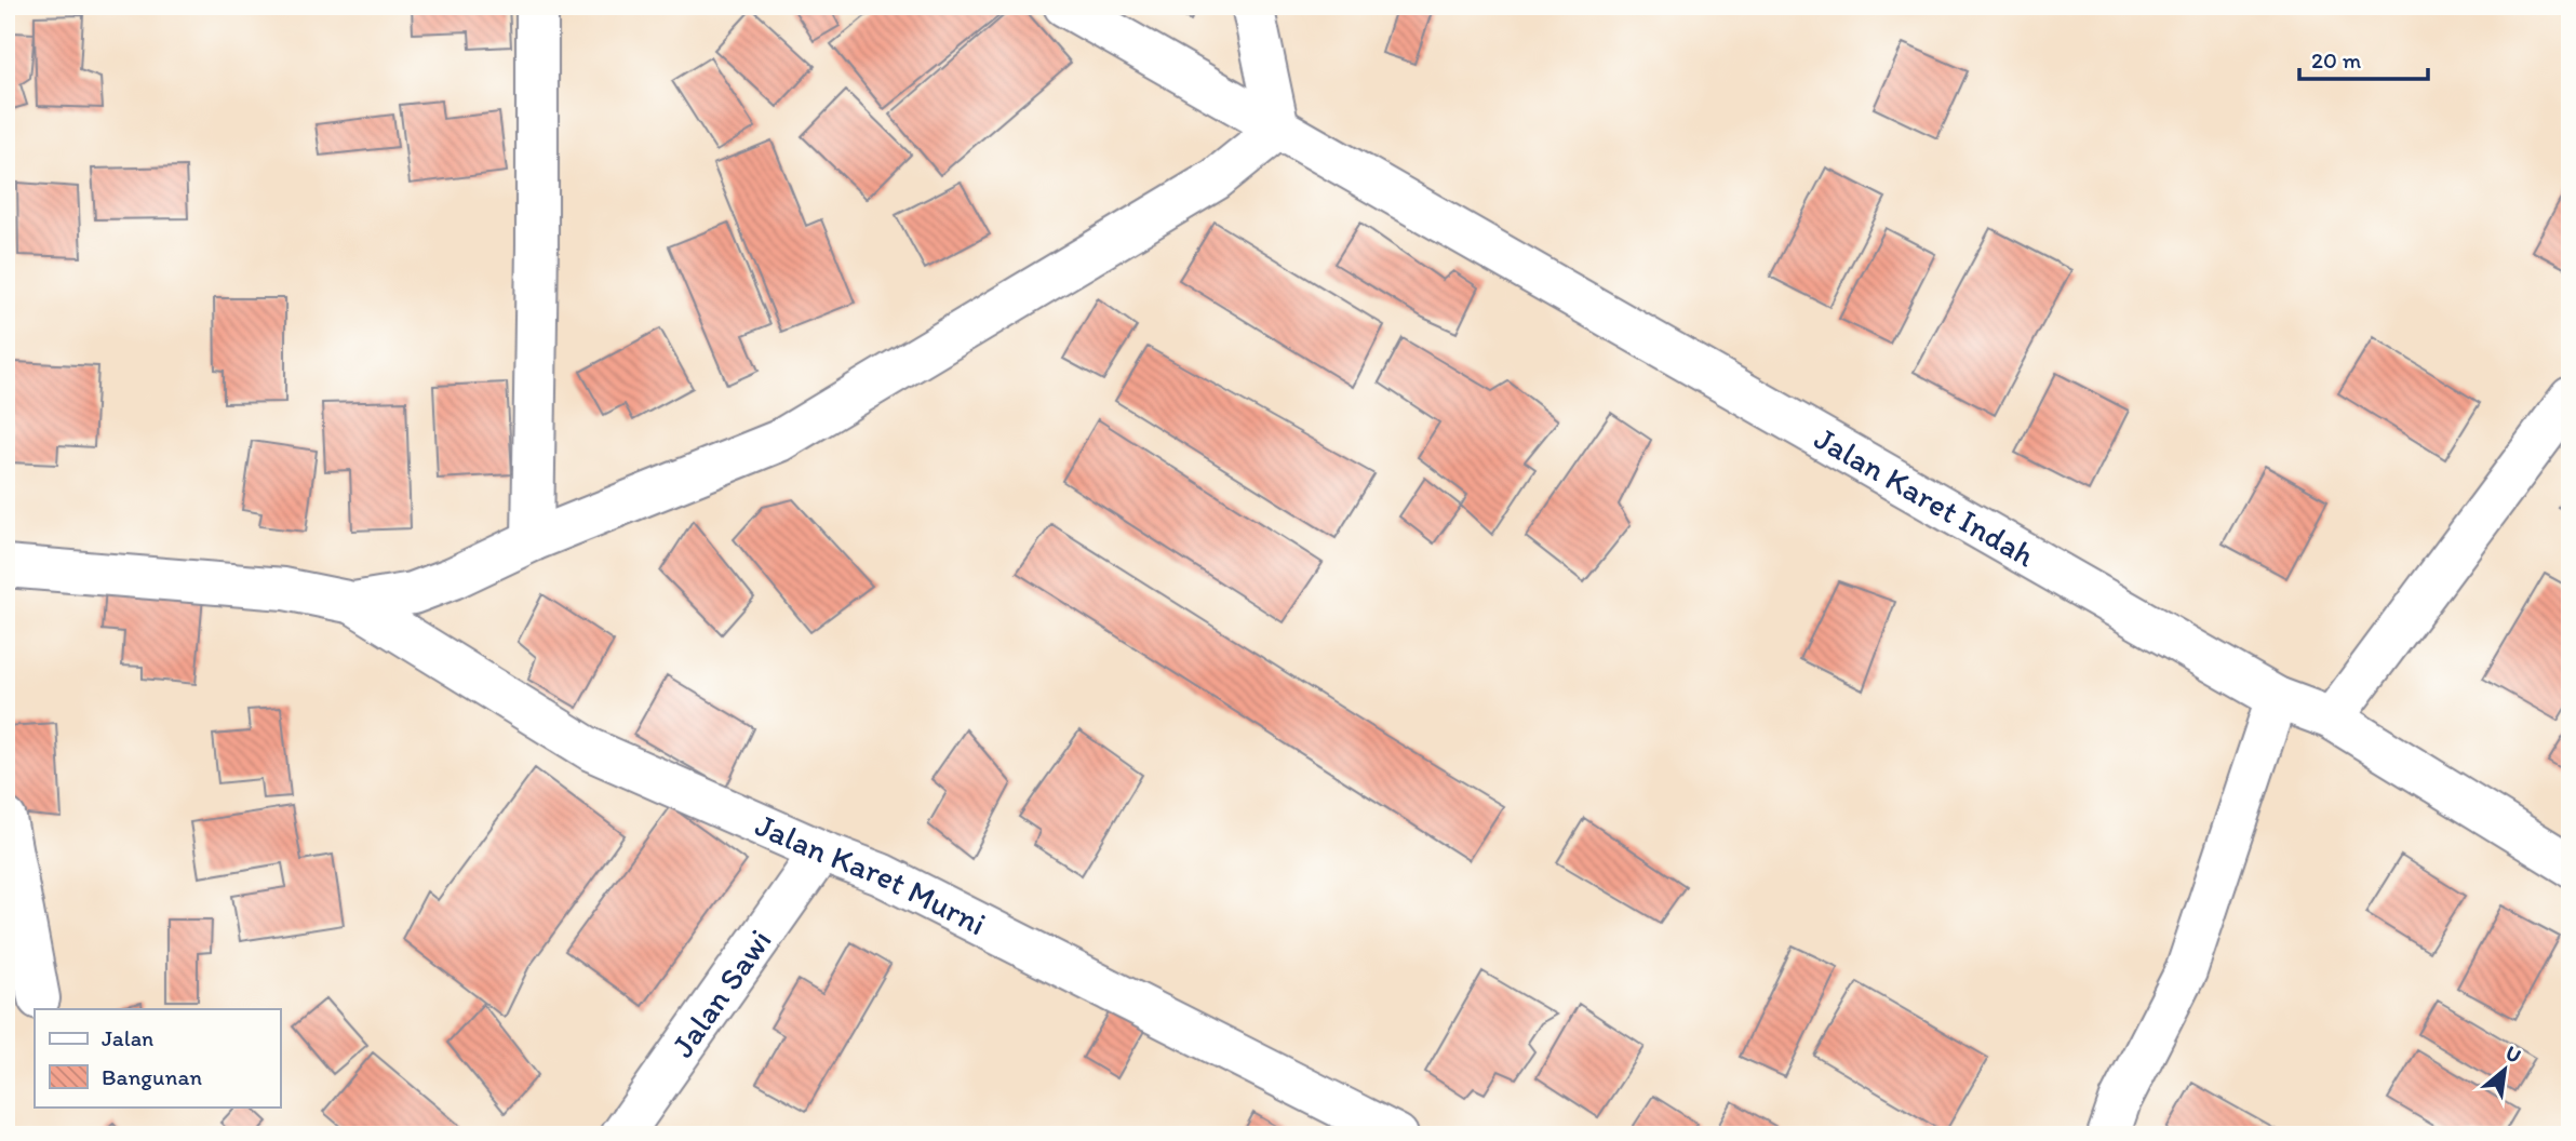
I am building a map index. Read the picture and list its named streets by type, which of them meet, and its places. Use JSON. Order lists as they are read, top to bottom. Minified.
{"streets":{"street":["Jalan Karet Indah","Jalan Karet Murni","Jalan Sawi"]},"crossings":[["Jalan Karet Murni","Jalan Sawi"]],"legend":["Jalan","Bangunan"],"scale_bar":"20 m","north":"top right"}
